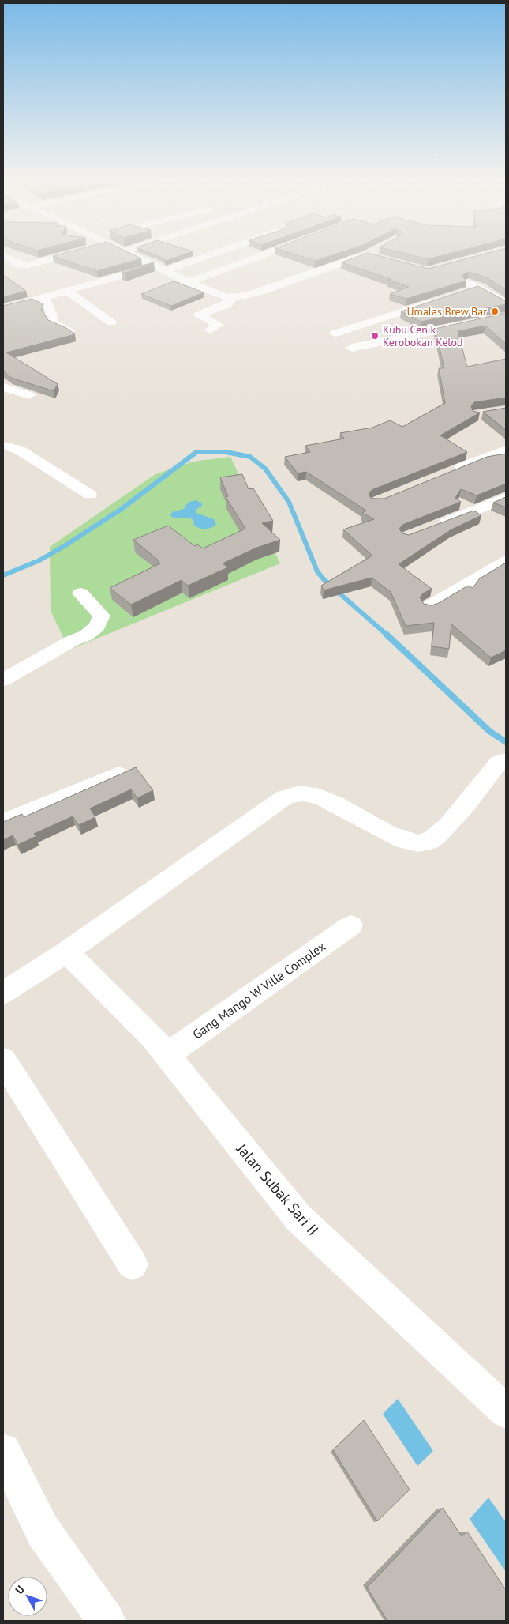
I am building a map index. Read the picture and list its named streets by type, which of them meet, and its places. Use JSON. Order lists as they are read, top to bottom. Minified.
{"streets":{"street":["Gang Mango W Villa Complex","Jalan Subak Sari II"]},"crossings":[["Gang Mango W Villa Complex","Jalan Subak Sari II"]],"places":["Umalas Brew Bar","Kubu Cenik Kerobokan Kelod"],"north":"top left"}
